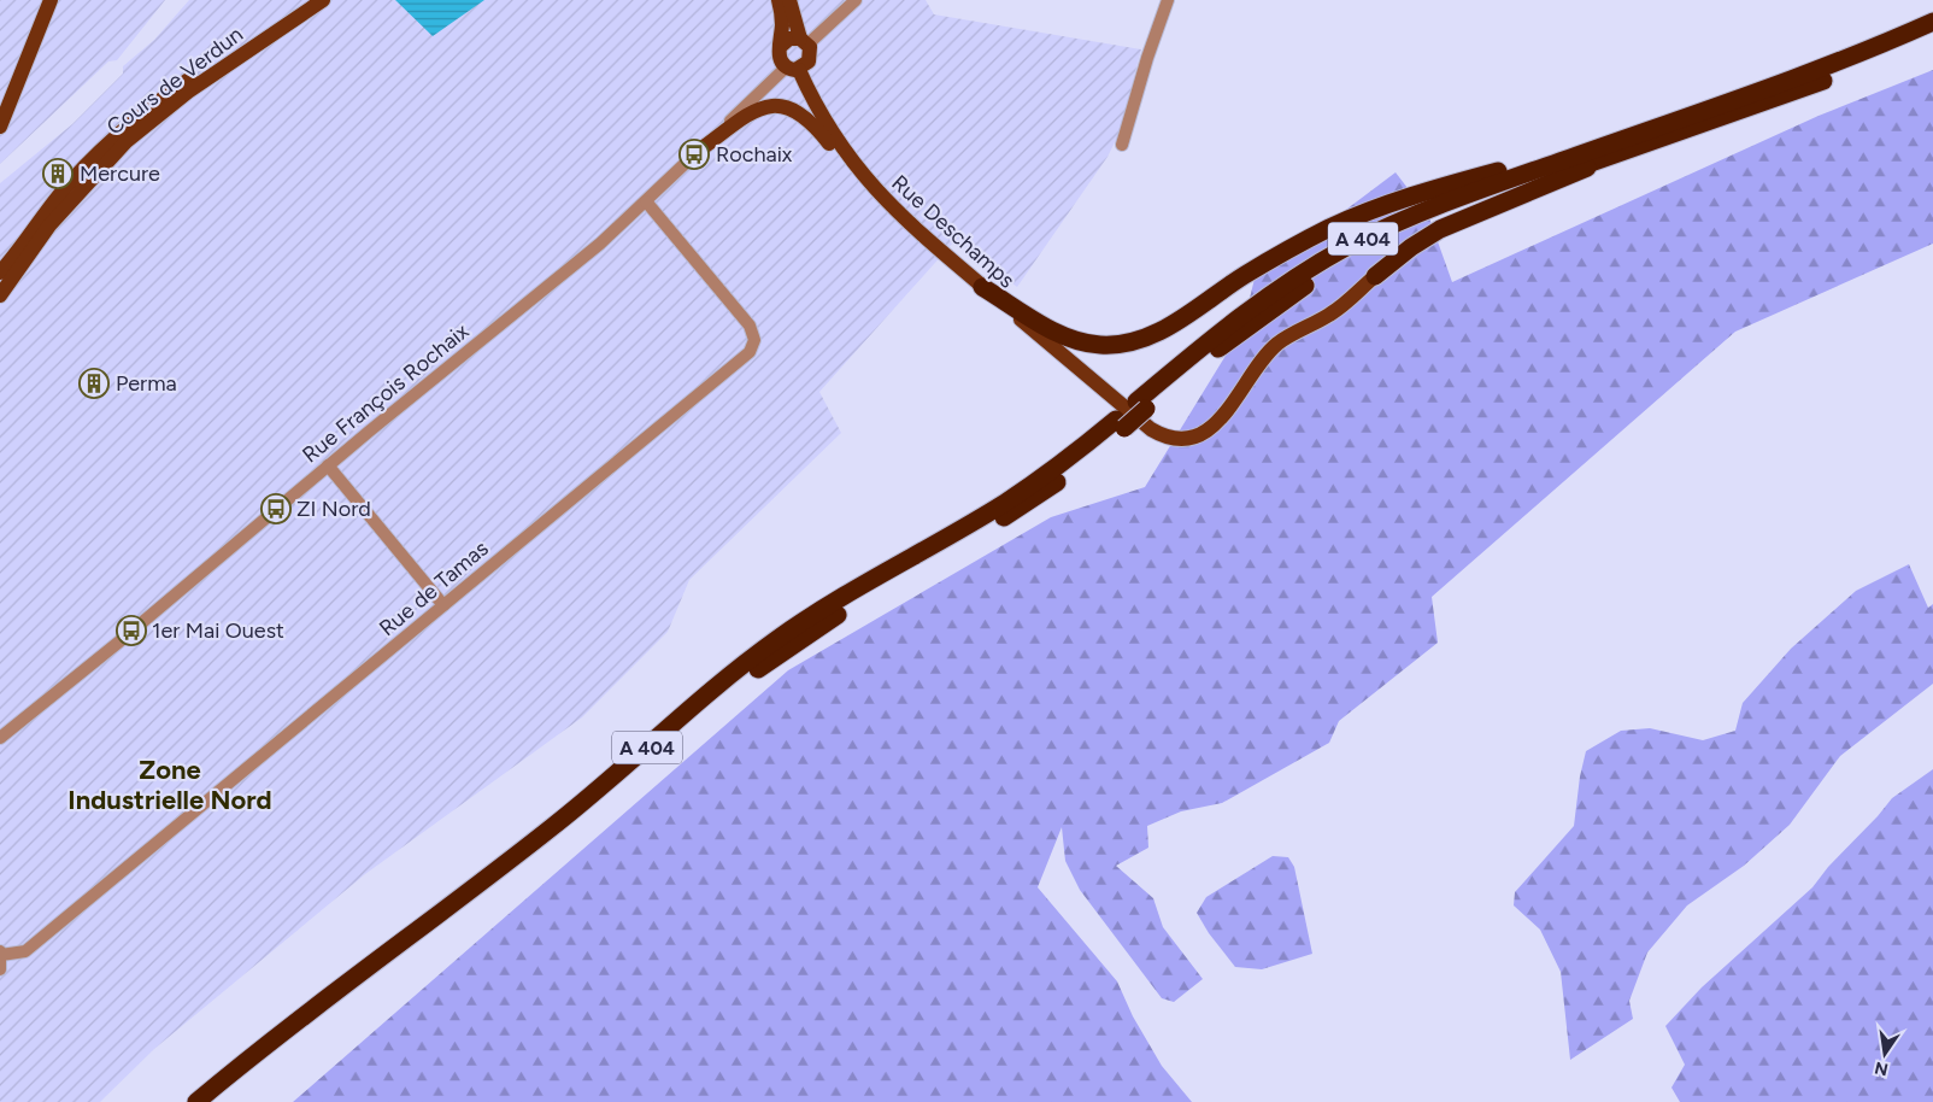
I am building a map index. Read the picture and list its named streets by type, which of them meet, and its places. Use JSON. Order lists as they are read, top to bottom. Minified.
{"streets":{"highway":["A 404"],"main road":["Cours de Verdun","Rue Deschamps"],"street":["Rue François Rochaix","Rue de Tamas"]},"crossings":[["Rue Deschamps","Rue François Rochaix"],["Rue François Rochaix","Rue de Tamas"]],"districts":["Zone Industrielle Nord"],"places":{"bus stop":["Rochaix","ZI Nord","1er Mai Ouest"],"building":["Mercure","Perma"]},"north":"bottom"}
